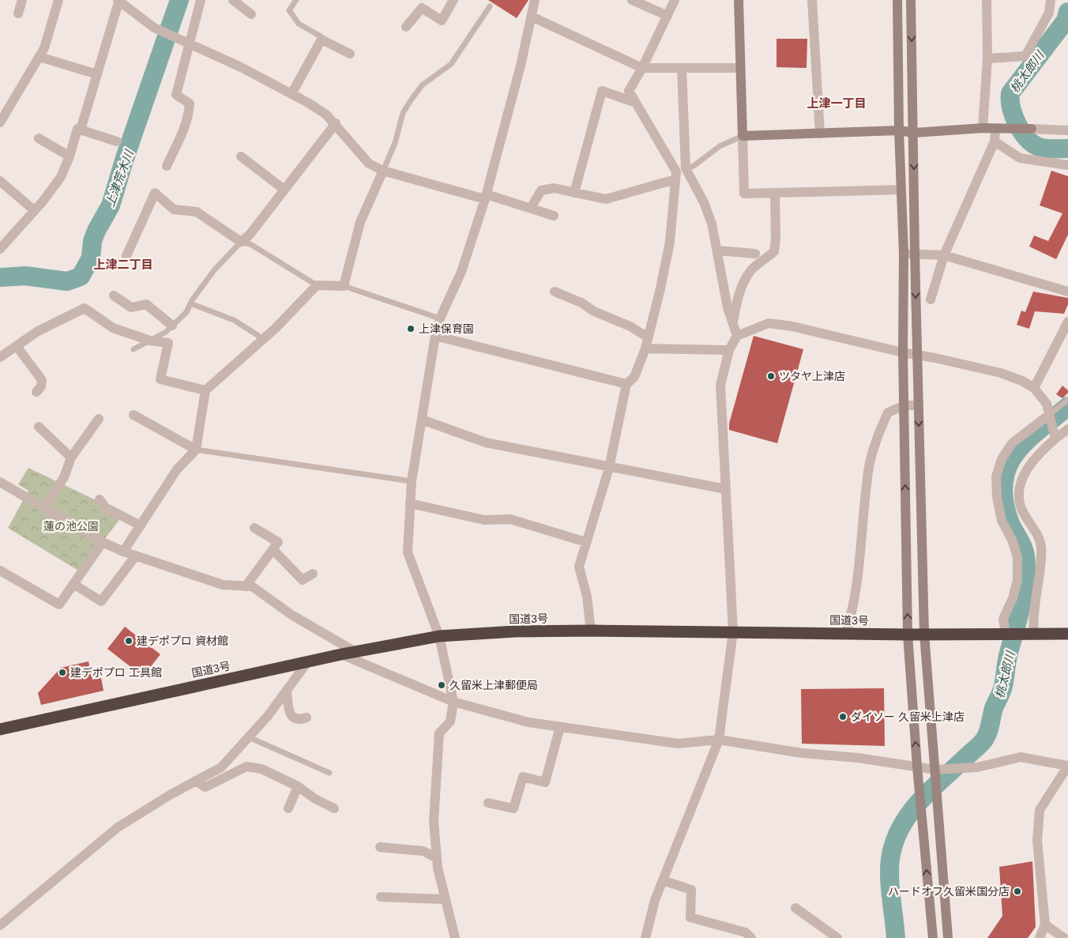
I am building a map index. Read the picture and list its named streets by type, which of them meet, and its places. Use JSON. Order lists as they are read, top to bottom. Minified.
{"streets":{"highway":["国道3号"]},"districts":["上津一丁目","上津二丁目"],"water":["桃太郎川","上津荒木川"],"parks":["蓮の池公園"],"places":["上津保育園","ツタヤ上津店","建デポプロ 資材館","建デポプロ 工具館","久留米上津郵便局","ダイソー 久留米上津店","ハードオフ久留米国分店"]}
